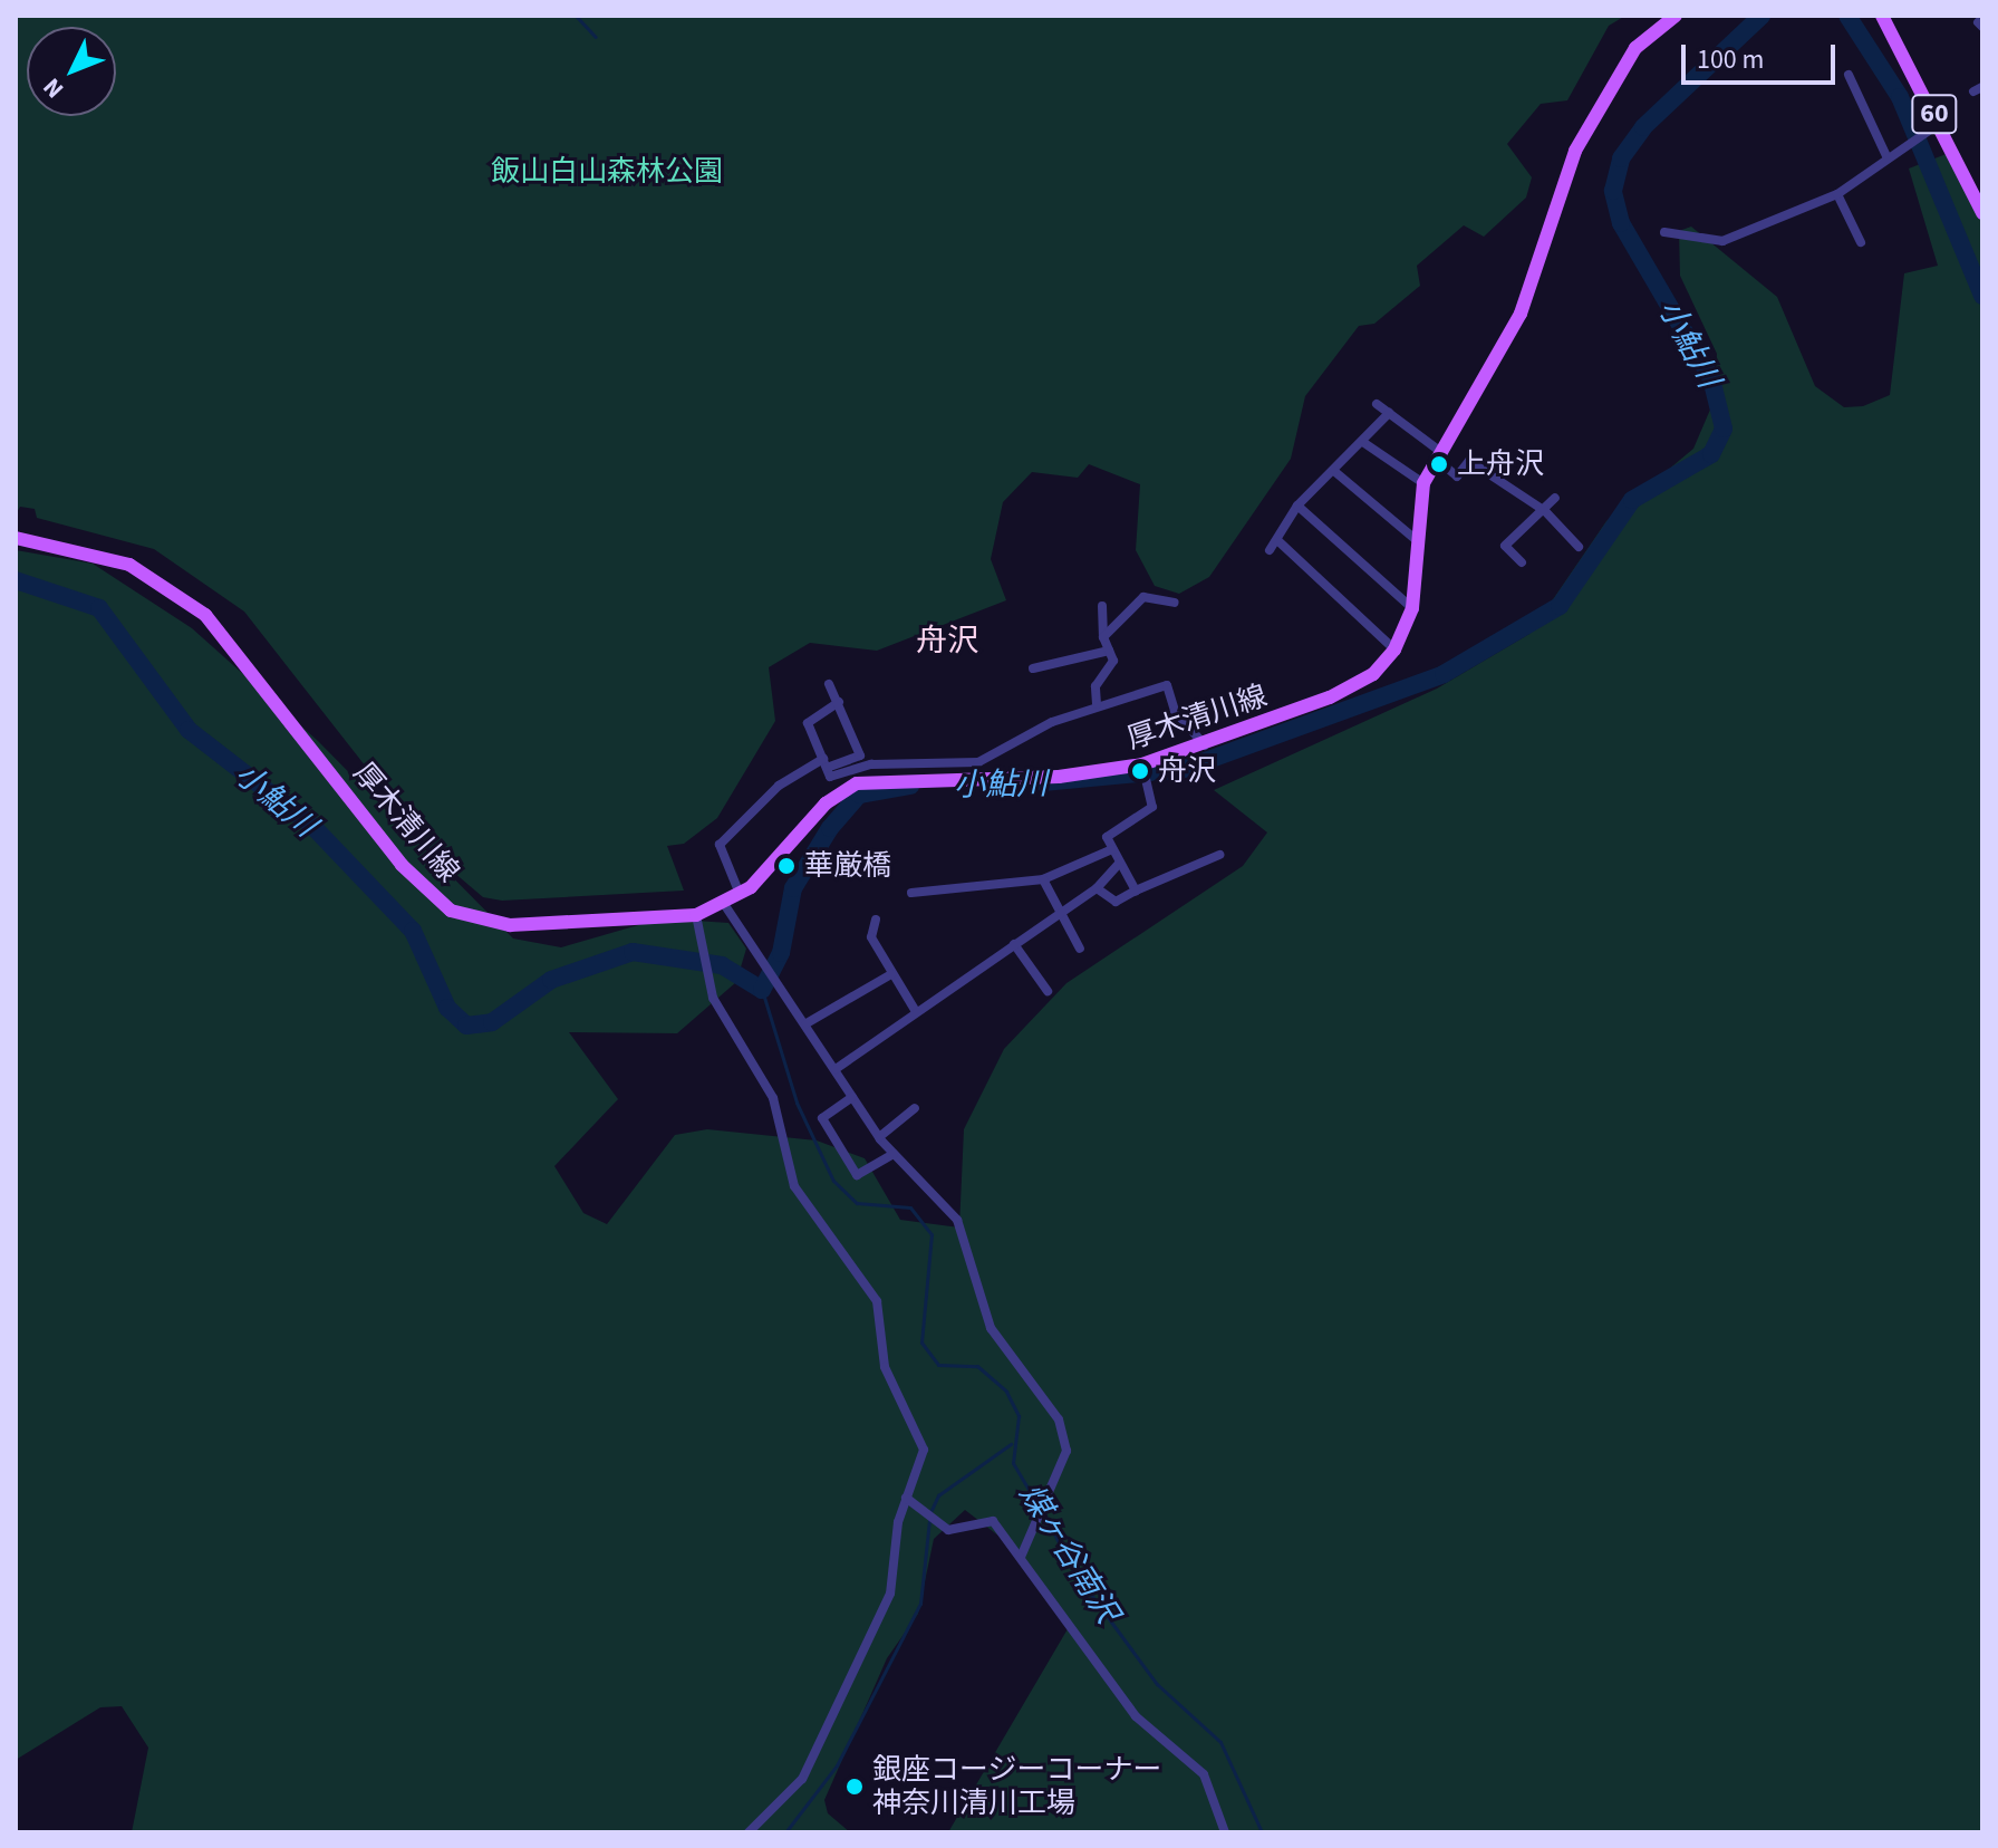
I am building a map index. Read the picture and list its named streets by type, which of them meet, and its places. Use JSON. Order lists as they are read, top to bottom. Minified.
{"streets":{"main road":["60","厚木清川線"]},"districts":["舟沢"],"water":["小鮎川","煤ヶ谷南沢"],"parks":["飯山白山森林公園"],"places":["上舟沢","舟沢","華厳橋","銀座コージーコーナー 神奈川清川工場"],"scale_bar":"100 m","north":"bottom left"}
